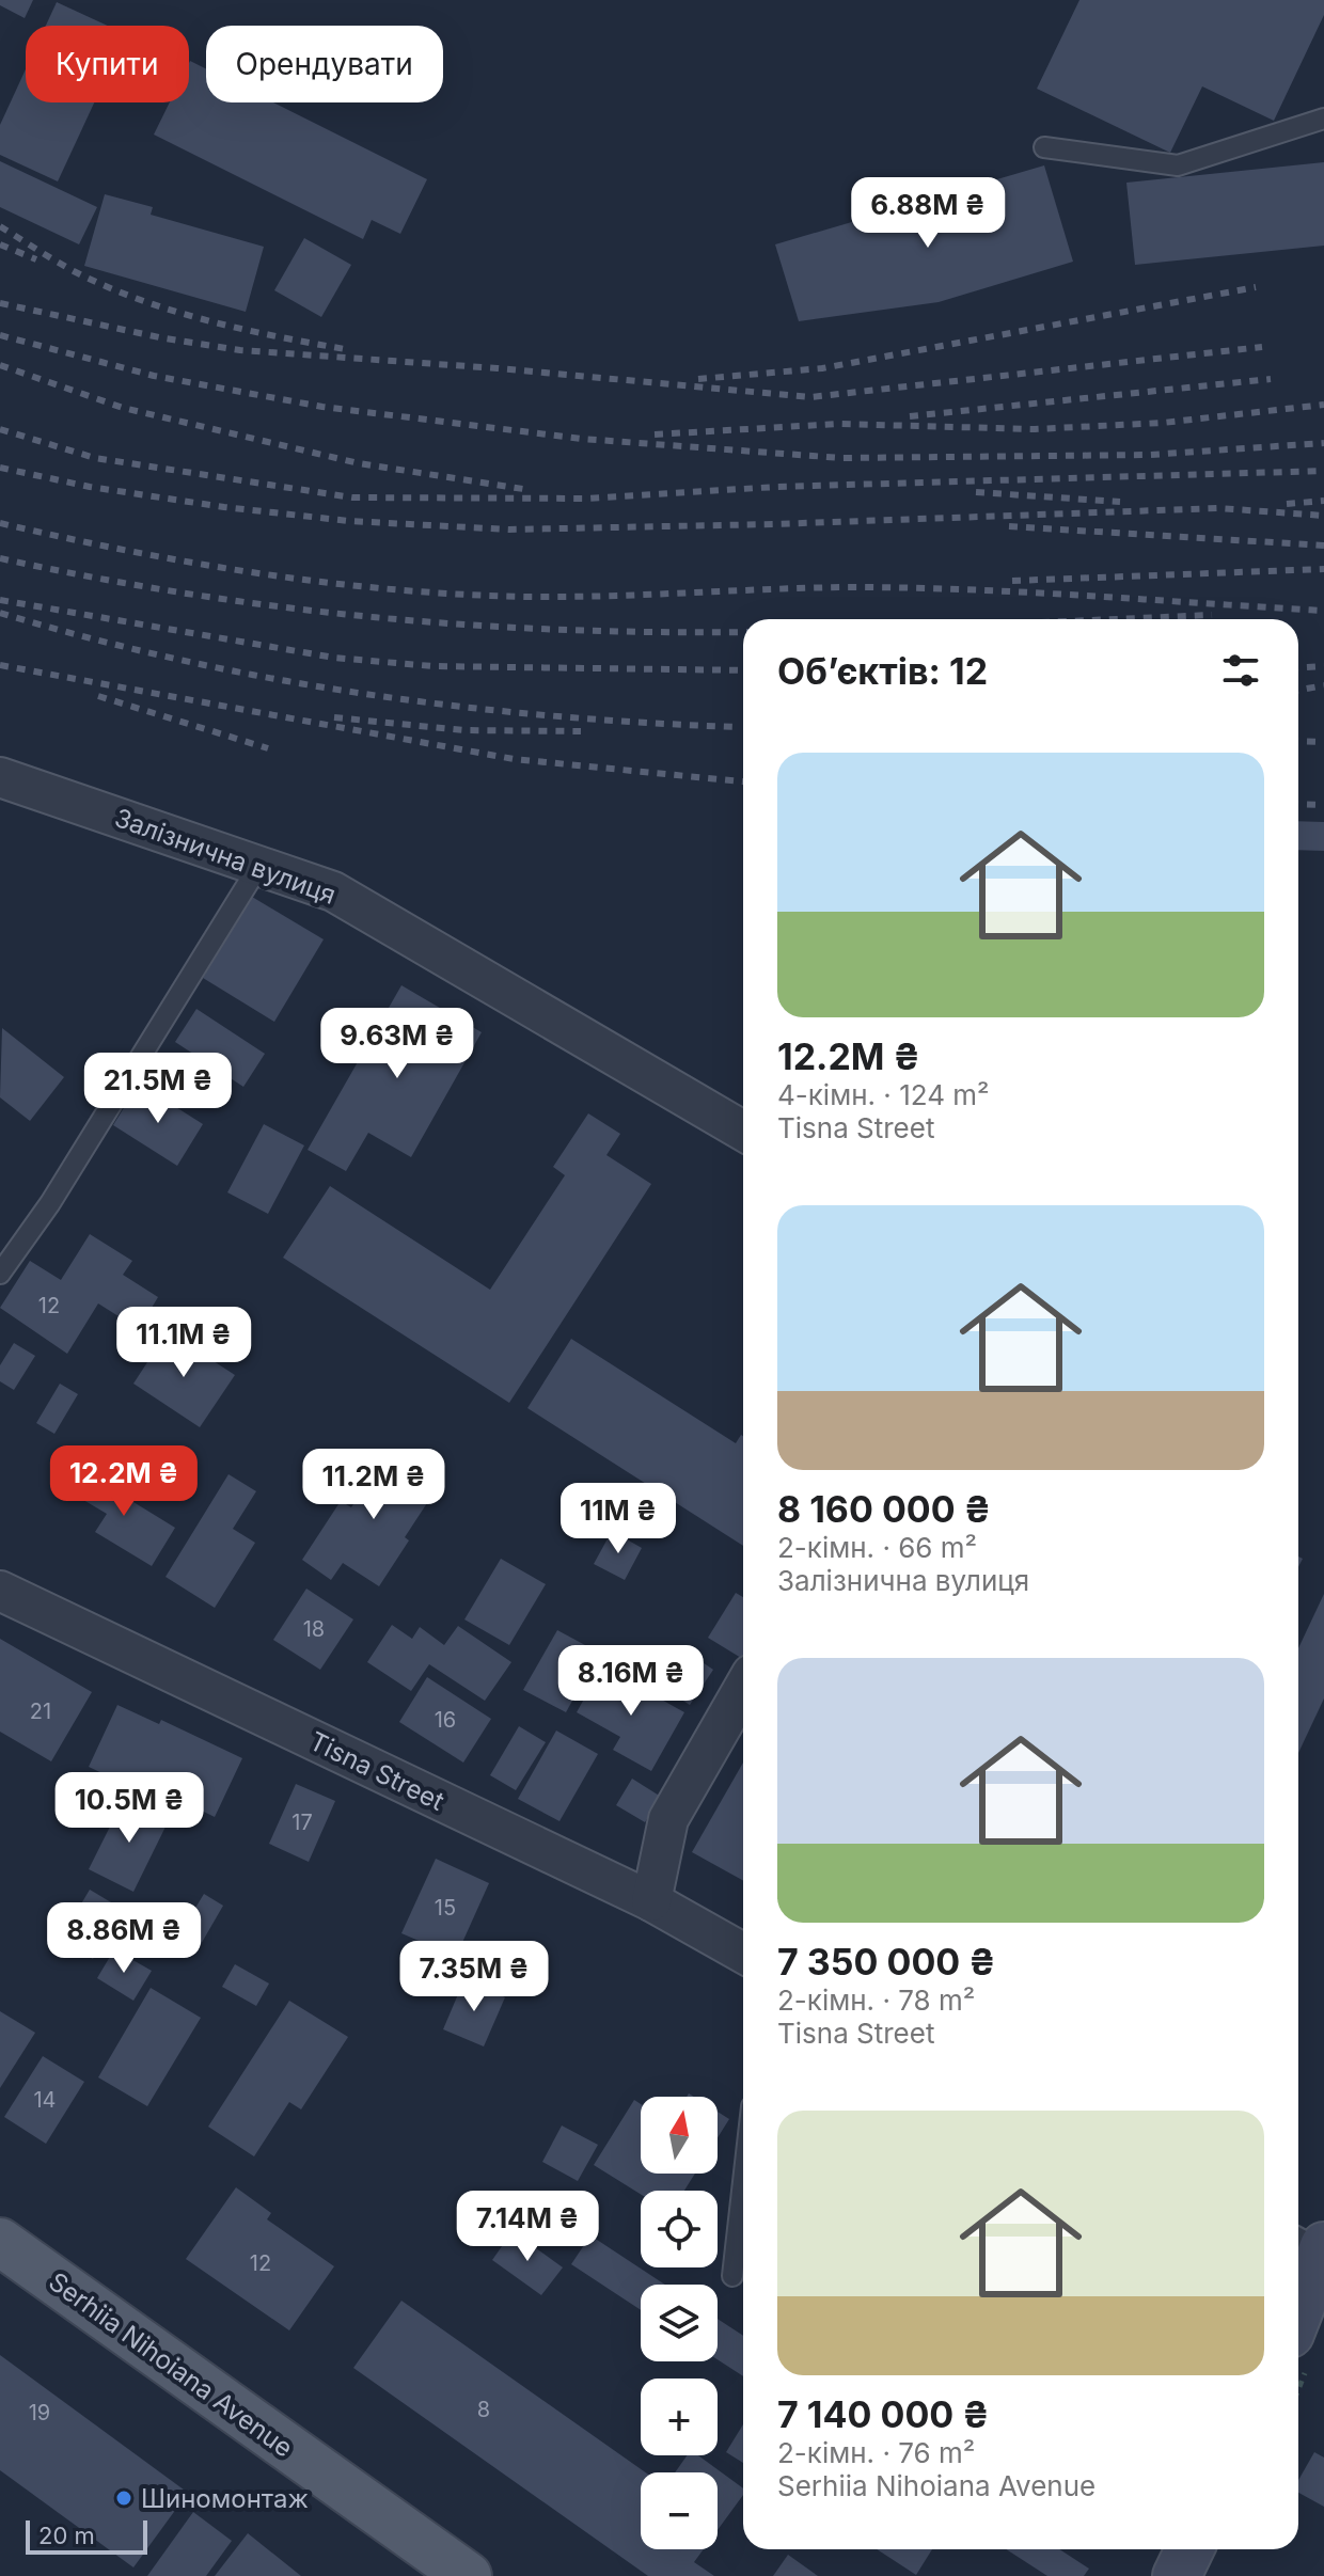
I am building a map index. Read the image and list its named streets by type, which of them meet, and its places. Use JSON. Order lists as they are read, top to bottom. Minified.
{"streets":{"main road":["Serhiia Nihoiana Avenue"],"street":["Залізнична вулиця","Tisna Street"]},"places":["Шиномонтаж"],"house_numbers":["12","18","21","16","17","15","14","12","8","19"],"scale_bar":"20 m","north":"top","page":{"chip":["Купити","Орендувати"],"price":["6.88M ₴","9.63M ₴","21.5M ₴","11.1M ₴","12.2M ₴","11.2M ₴","11M ₴","8.16M ₴","10.5M ₴","8.86M ₴","7.35M ₴","7.14M ₴"],"heading":"Об’єктів: 12","list":[{"name":"12.2M ₴","note":"4-кімн. · 124 m² · Tisna Street"},{"name":"8 160 000 ₴","note":"2-кімн. · 66 m² · Залізнична вулиця"},{"name":"7 350 000 ₴","note":"2-кімн. · 78 m² · Tisna Street"},{"name":"7 140 000 ₴","note":"2-кімн. · 76 m² · Serhiia Nihoiana Avenue"}],"map_buttons":["+","−"],"scale":"20 m"}}
